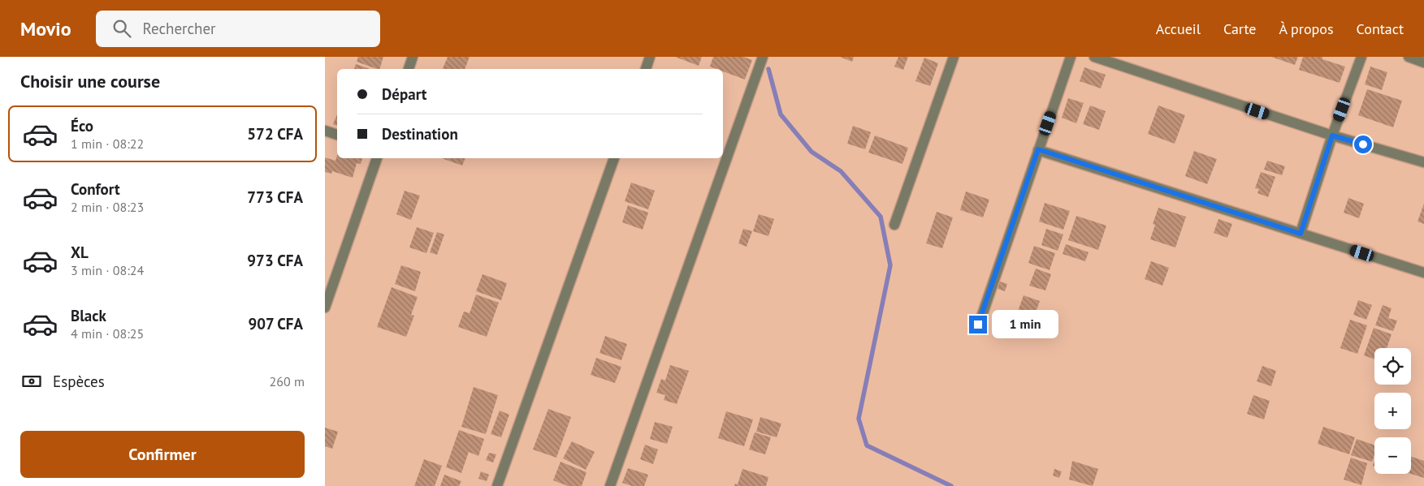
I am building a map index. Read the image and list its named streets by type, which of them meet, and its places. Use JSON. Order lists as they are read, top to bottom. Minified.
{"page":{"header":"Movio","search":"Rechercher","nav":["Accueil","Carte","À propos","Contact"],"heading":"Choisir une course","banner":["Départ","Destination"],"list":[{"name":"Éco","note":"1 min · 08:22","value":"572 CFA"},{"name":"Confort","note":"2 min · 08:23","value":"773 CFA"},{"name":"XL","note":"3 min · 08:24","value":"973 CFA"},{"name":"Black","note":"4 min · 08:25","value":"907 CFA"}],"bubble":"1 min","map_buttons":["+","−"],"pay":["Espèces","260 m"],"buttons":"Confirmer"}}
